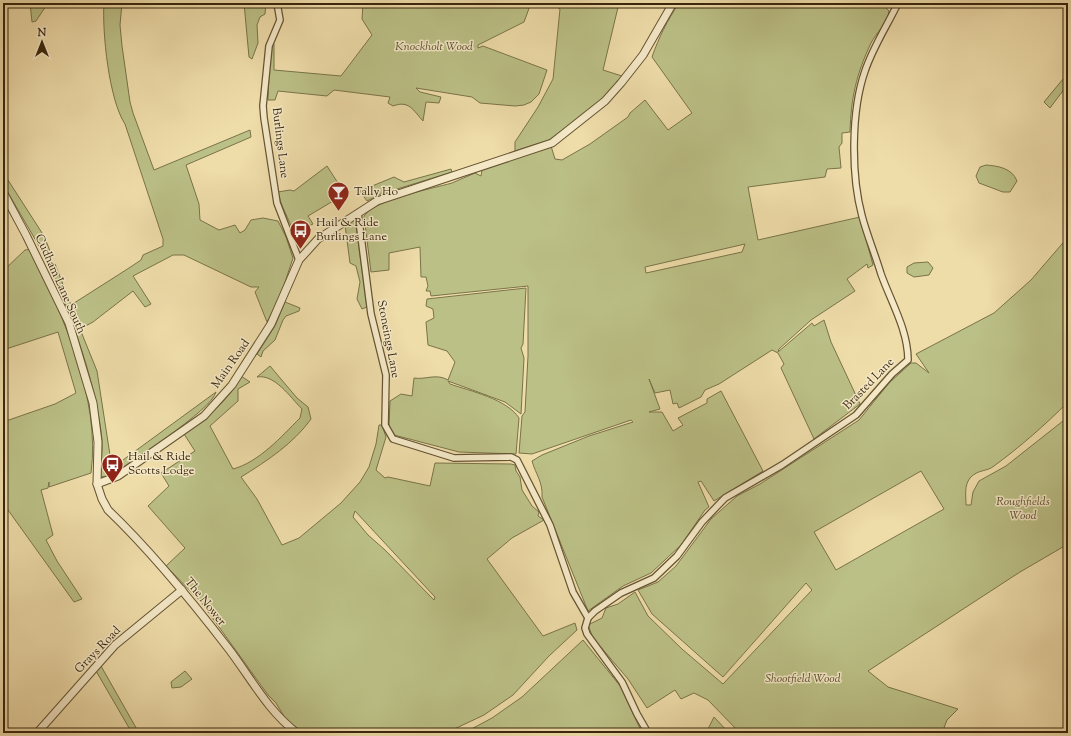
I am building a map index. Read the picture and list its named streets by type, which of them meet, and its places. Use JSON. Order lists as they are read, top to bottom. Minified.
{"streets":{"street":["Burlings Lane","Cudham Lane South","Stoneings Lane","Main Road","Brasted Lane","The Nower","Grays Road"]},"crossings":[["Burlings Lane","Main Road"],["Cudham Lane South","Main Road"],["Cudham Lane South","The Nower"],["Stoneings Lane","Main Road"],["Stoneings Lane","Brasted Lane"],["Main Road","The Nower"],["The Nower","Grays Road"]],"parks":["Knockholt Wood","Roughfields Wood","Shootfield Wood"],"places":{"bar":["Tally Ho"],"bus stop":["Hail & Ride Burlings Lane","Hail & Ride Scotts Lodge"]},"north":"top"}
